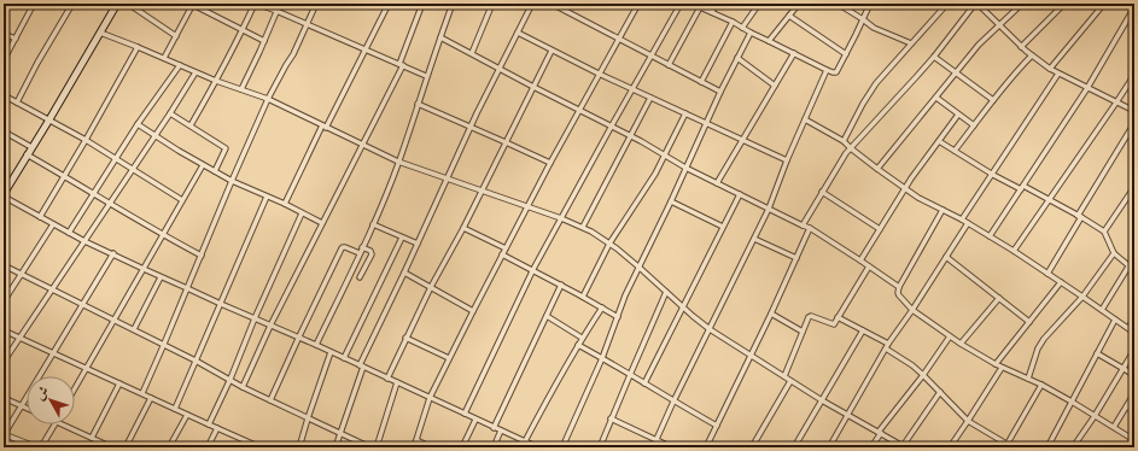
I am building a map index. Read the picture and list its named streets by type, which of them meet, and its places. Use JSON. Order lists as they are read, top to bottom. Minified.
{"north":"top left"}
